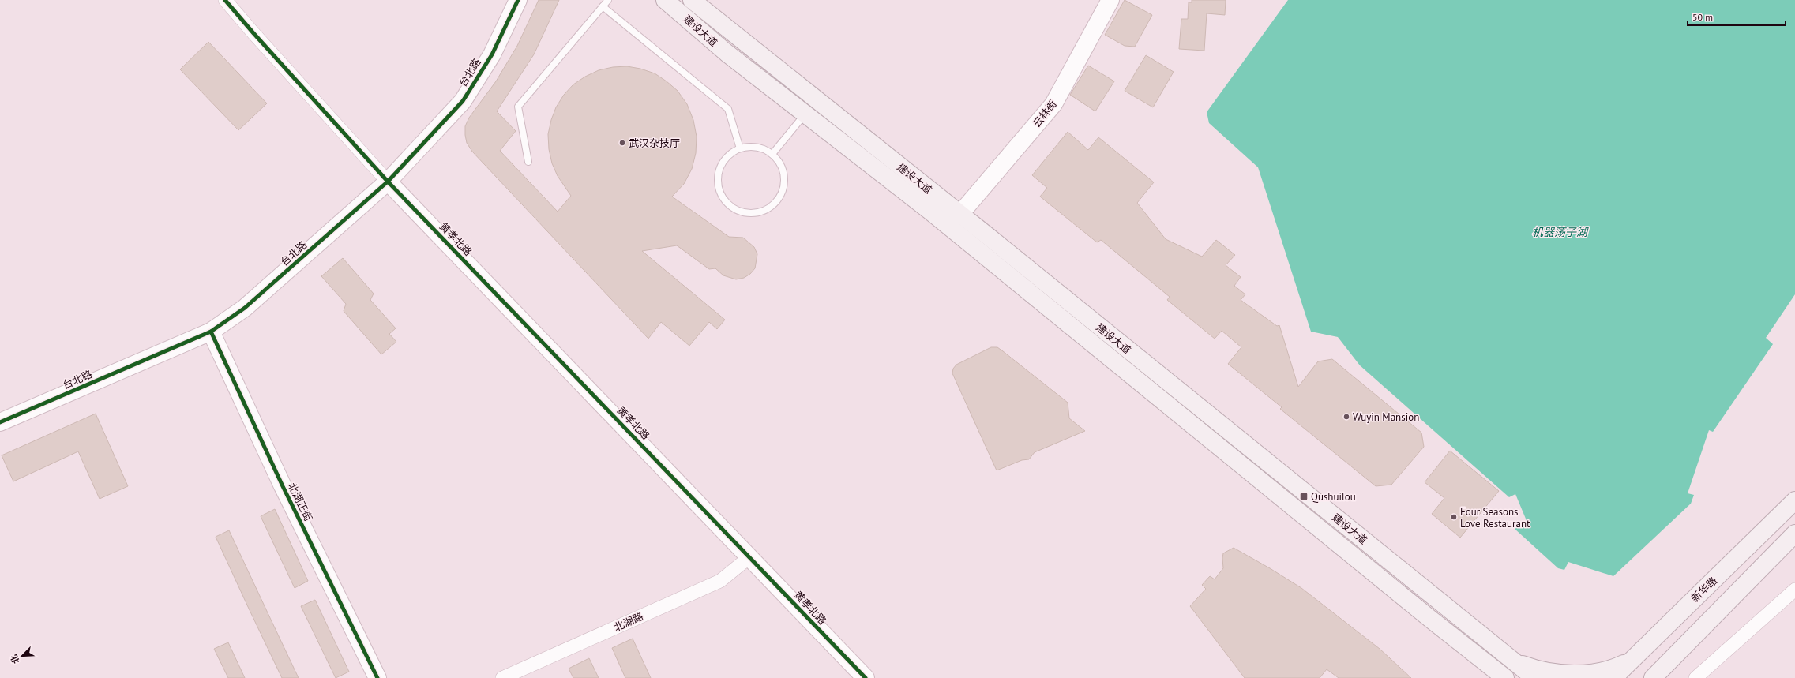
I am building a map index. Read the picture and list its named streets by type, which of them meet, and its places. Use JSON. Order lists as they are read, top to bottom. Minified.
{"streets":{"main road":["建设大道","新华路"],"street":["台北路","云林街","黄孝北路","北湖正街","北湖路"]},"crossings":[["建设大道","云林街"],["台北路","黄孝北路"],["台北路","北湖正街"],["黄孝北路","北湖路"]],"water":["机器荡子湖"],"places":{"other":["武汉杂技厅","Wuyin Mansion","Four Seasons Love Restaurant"],"transit":["Qushuilou"]},"scale_bar":"50 m","north":"bottom left"}
